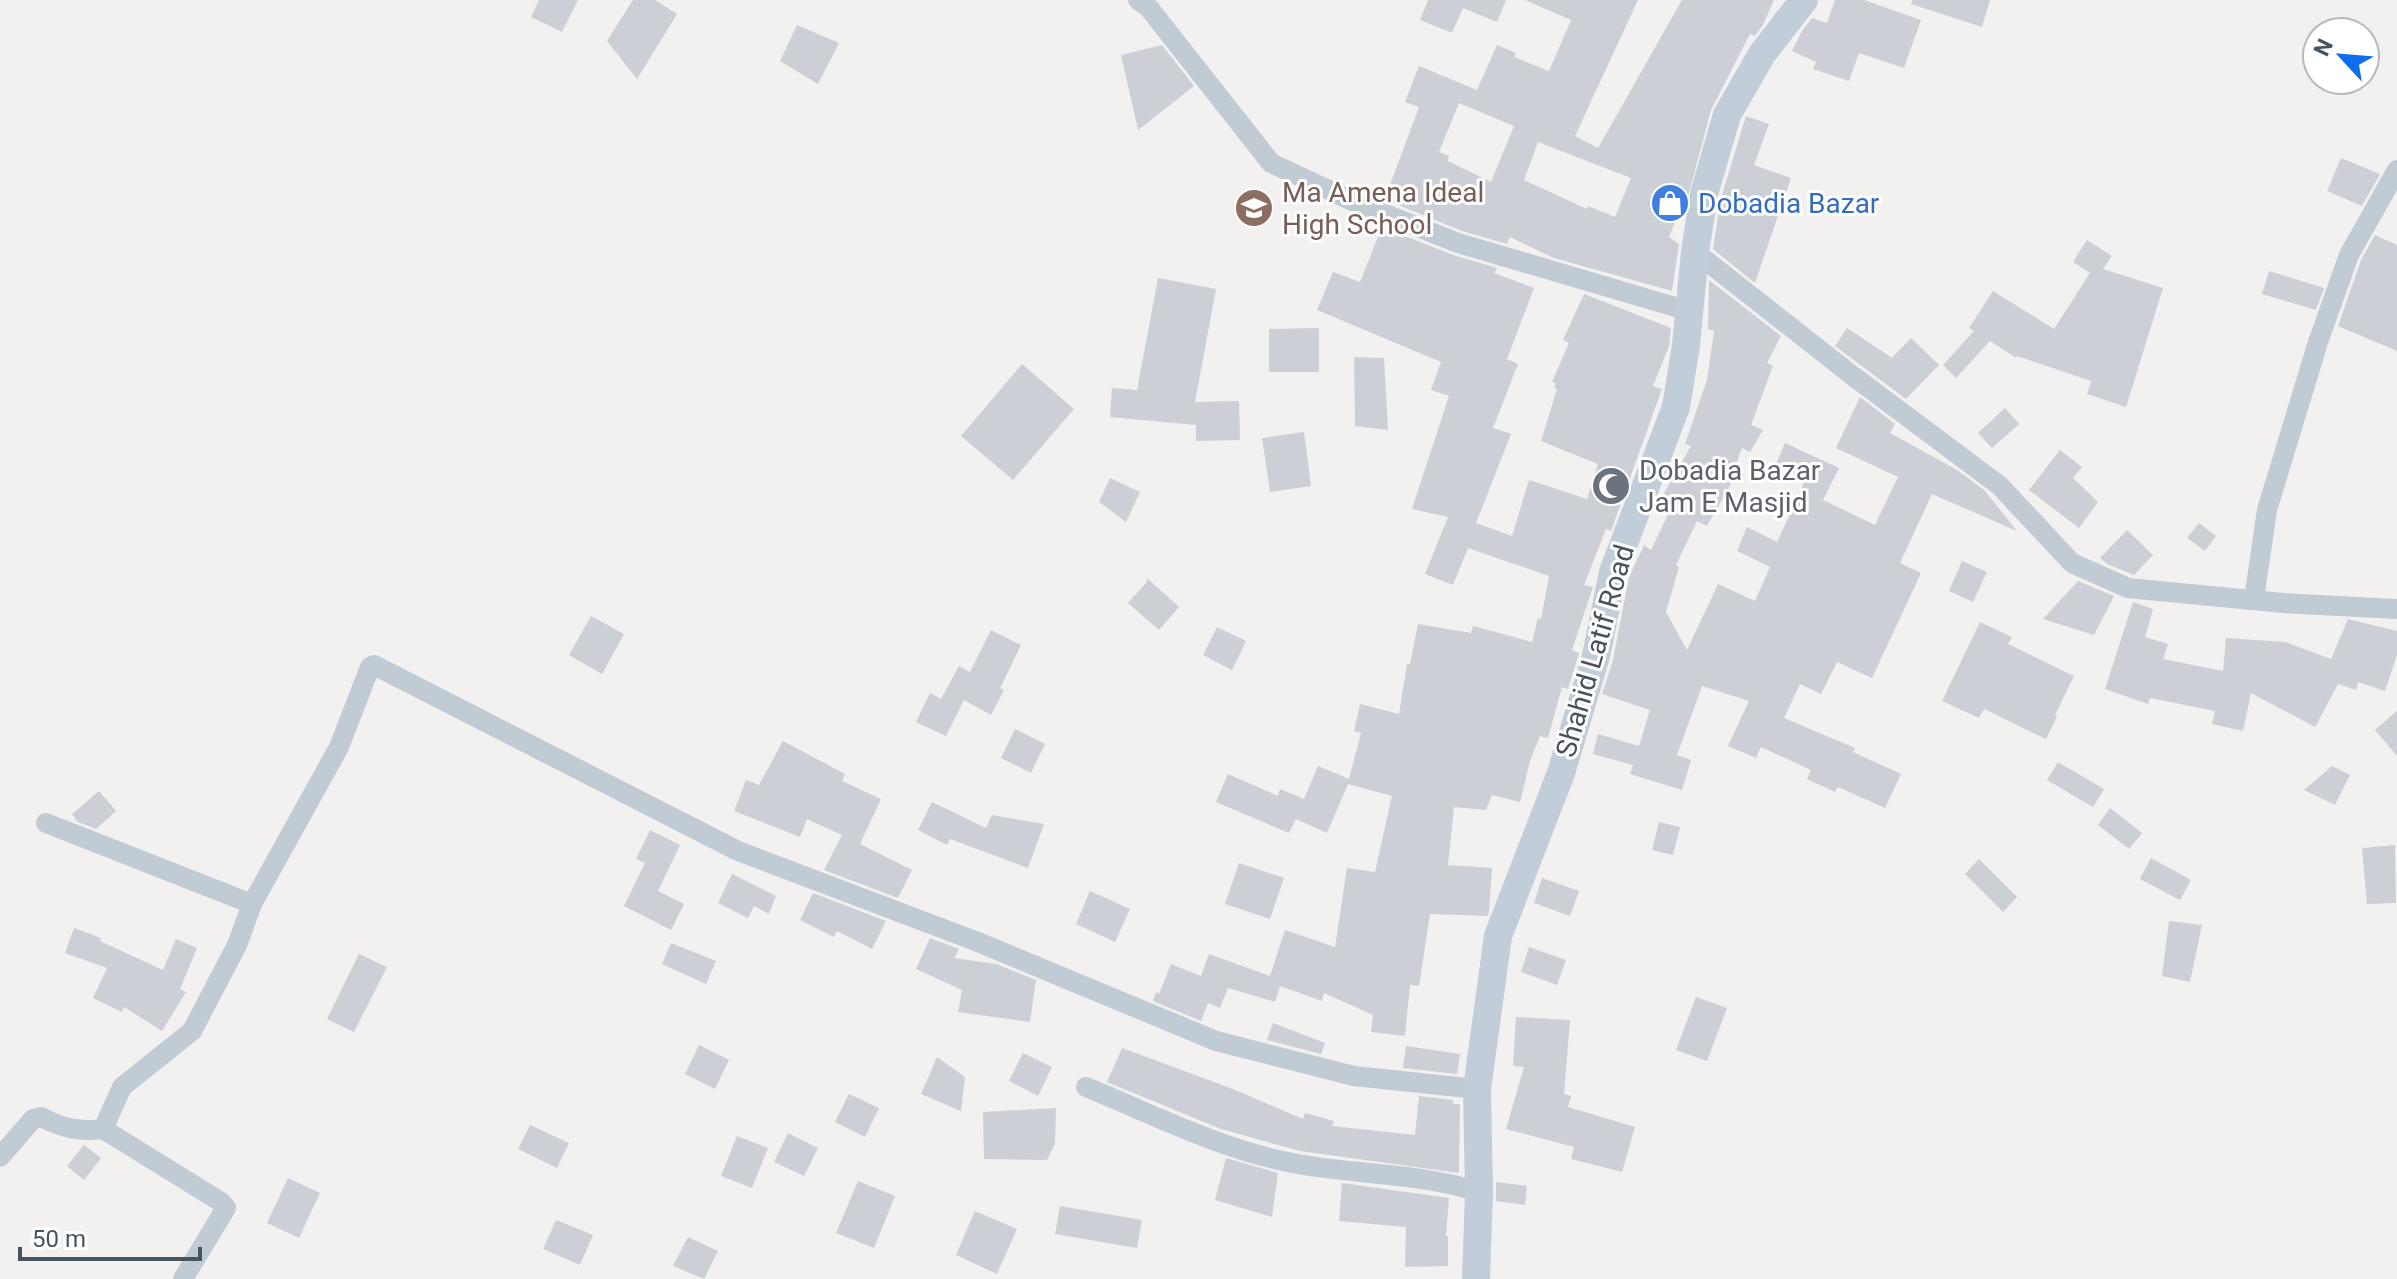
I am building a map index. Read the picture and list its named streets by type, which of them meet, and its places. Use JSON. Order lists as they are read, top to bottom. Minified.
{"streets":{"street":["Shahid Latif Road"]},"places":{"shop":["Dobadia Bazar"],"school or university":["Ma Amena Ideal High School"],"mosque":["Dobadia Bazar Jam E Masjid"]},"scale_bar":"50 m","north":"top left"}
